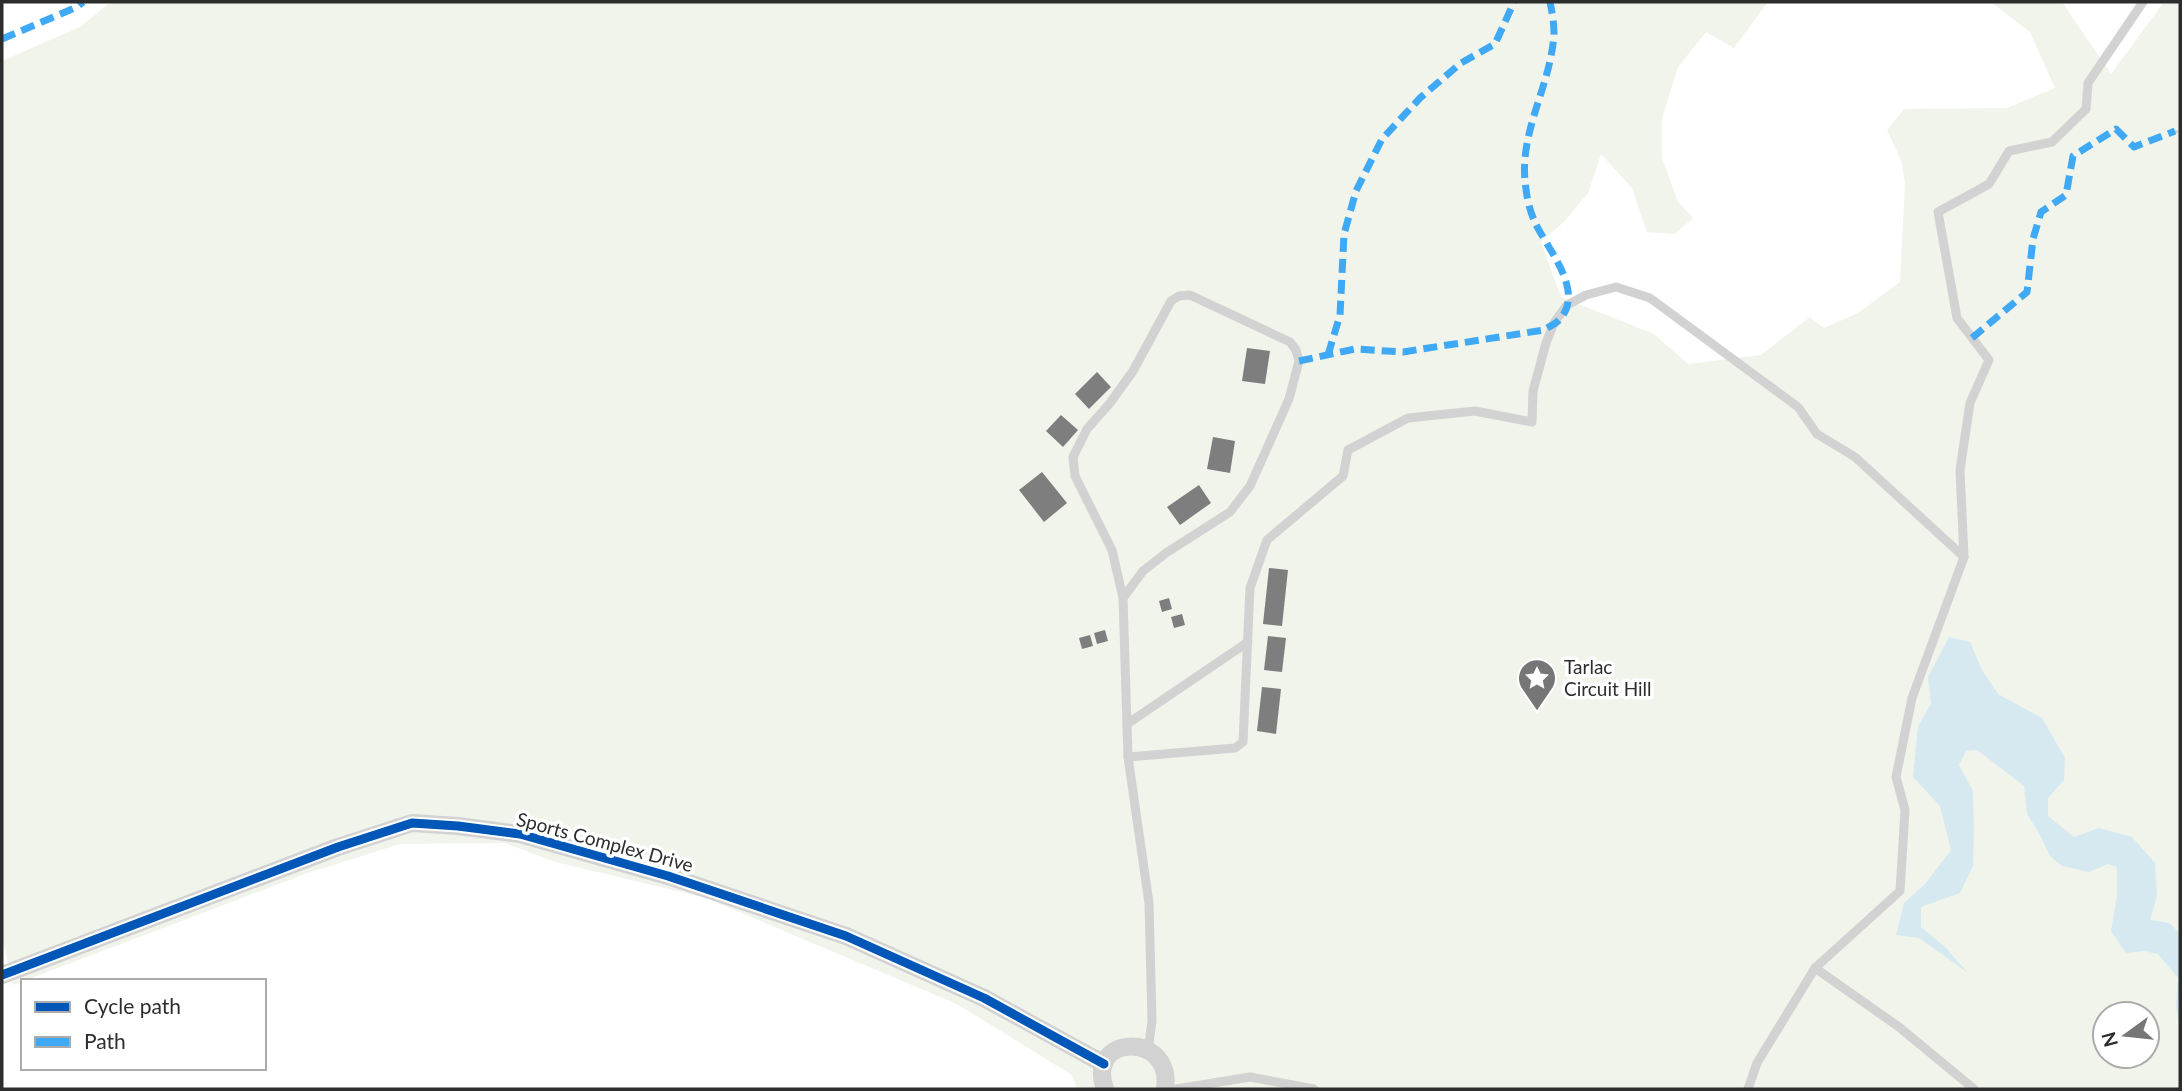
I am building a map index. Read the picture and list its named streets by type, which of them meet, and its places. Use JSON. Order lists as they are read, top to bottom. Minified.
{"streets":{"street":["Sports Complex Drive"]},"places":{"place":["Tarlac Circuit Hill"]},"legend":["Cycle path","Path"],"north":"left"}
